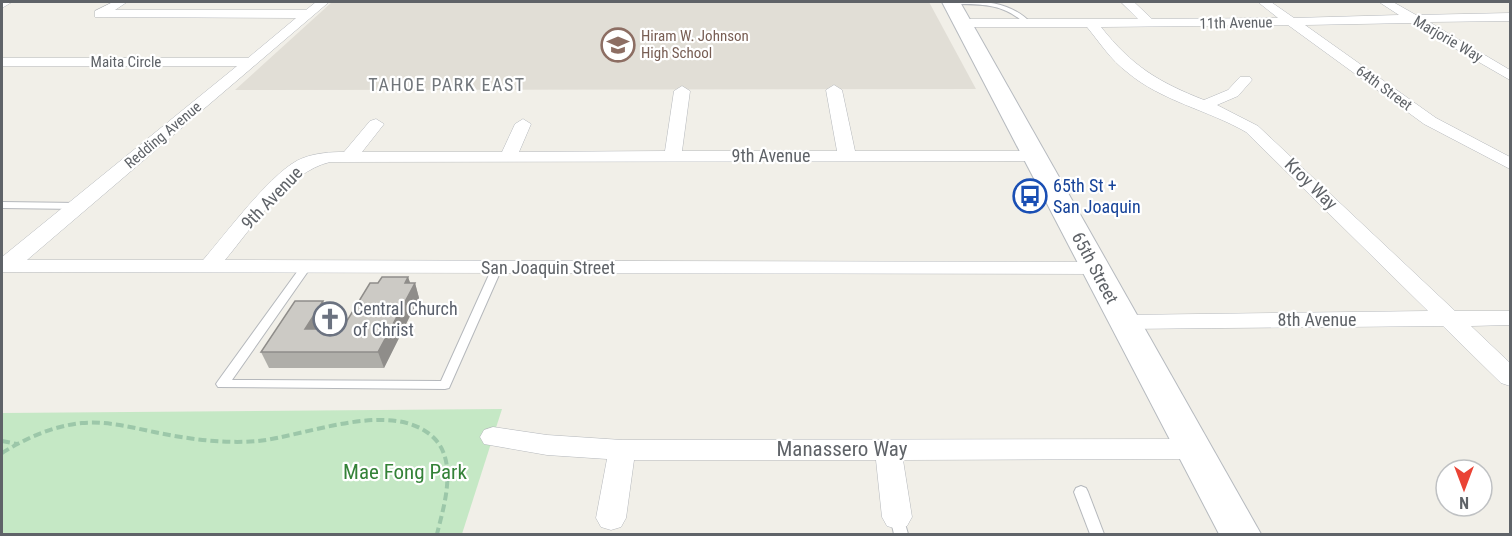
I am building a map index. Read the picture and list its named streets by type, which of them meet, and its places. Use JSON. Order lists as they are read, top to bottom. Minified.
{"streets":{"main road":["65th Street"],"street":["11th Avenue","Marjorie Way","Maita Circle","64th Street","Redding Avenue","9th Avenue","Kroy Way","San Joaquin Street","8th Avenue","Manassero Way"]},"crossings":[["11th Avenue","Marjorie Way"],["11th Avenue","64th Street"],["11th Avenue","Kroy Way"],["11th Avenue","65th Street"],["Maita Circle","Redding Avenue"],["Redding Avenue","San Joaquin Street"],["9th Avenue","San Joaquin Street"],["9th Avenue","65th Street"],["Kroy Way","8th Avenue"],["San Joaquin Street","65th Street"],["65th Street","8th Avenue"],["65th Street","Manassero Way"]],"districts":["TAHOE PARK EAST"],"parks":["Mae Fong Park"],"places":{"school or university":["Hiram W. Johnson High School"],"bus stop":["65th St + San Joaquin"],"church":["Central Church of Christ"]},"north":"bottom"}
